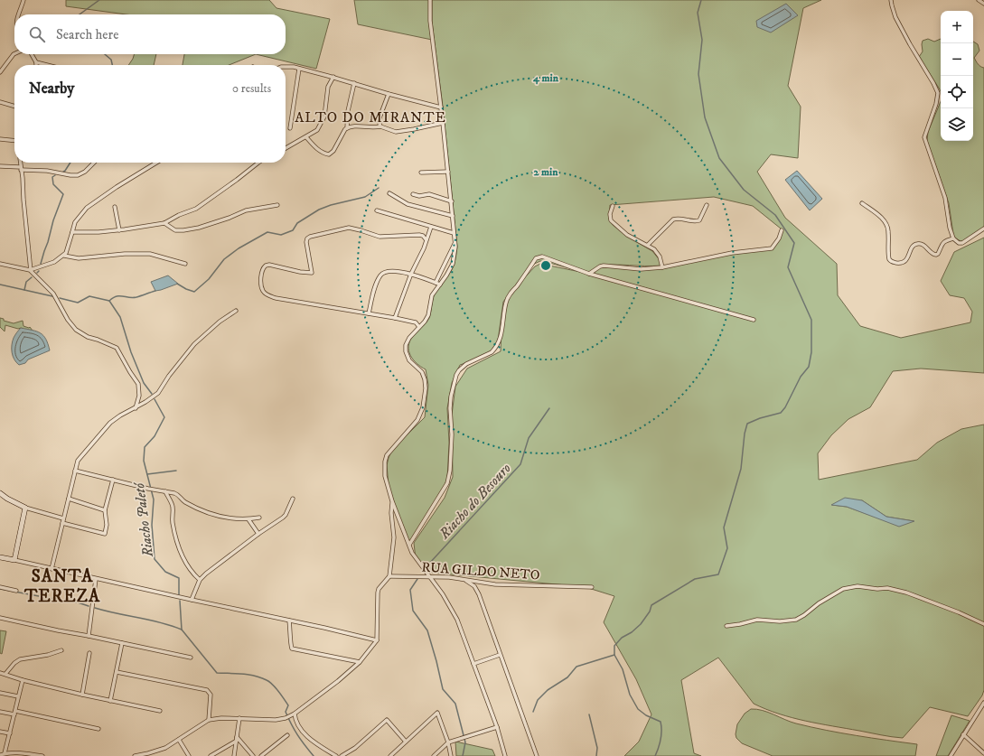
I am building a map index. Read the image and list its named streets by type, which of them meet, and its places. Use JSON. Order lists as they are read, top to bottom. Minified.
{"streets":{"street":["RUA GILDO NETO"]},"districts":["ALTO DO MIRANTE","SANTA TEREZA"],"water":["Riacho do Besouro","Riacho Paletó"],"page":{"map_buttons":["+","−"],"search":"Search here","heading":["Nearby","0 results"]},"rings":["4 min","2 min"]}
